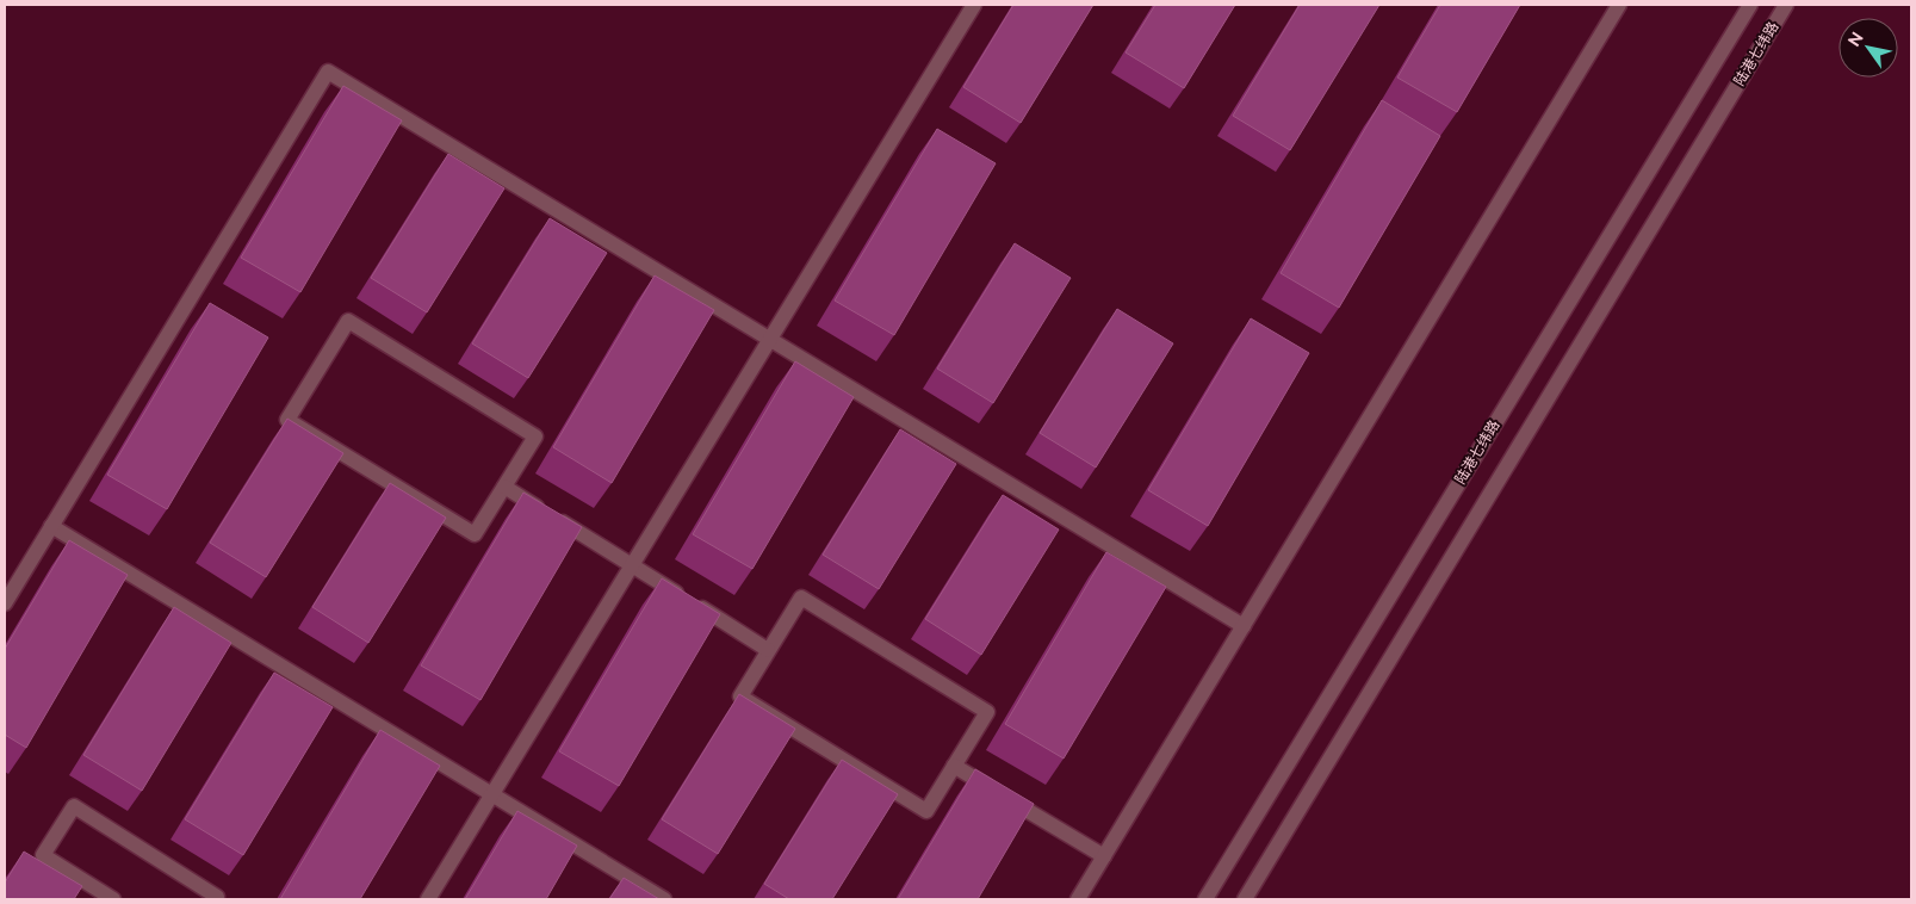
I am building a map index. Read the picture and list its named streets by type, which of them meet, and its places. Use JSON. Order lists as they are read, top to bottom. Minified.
{"streets":{"street":["陆港七纬路"]},"north":"top left"}
